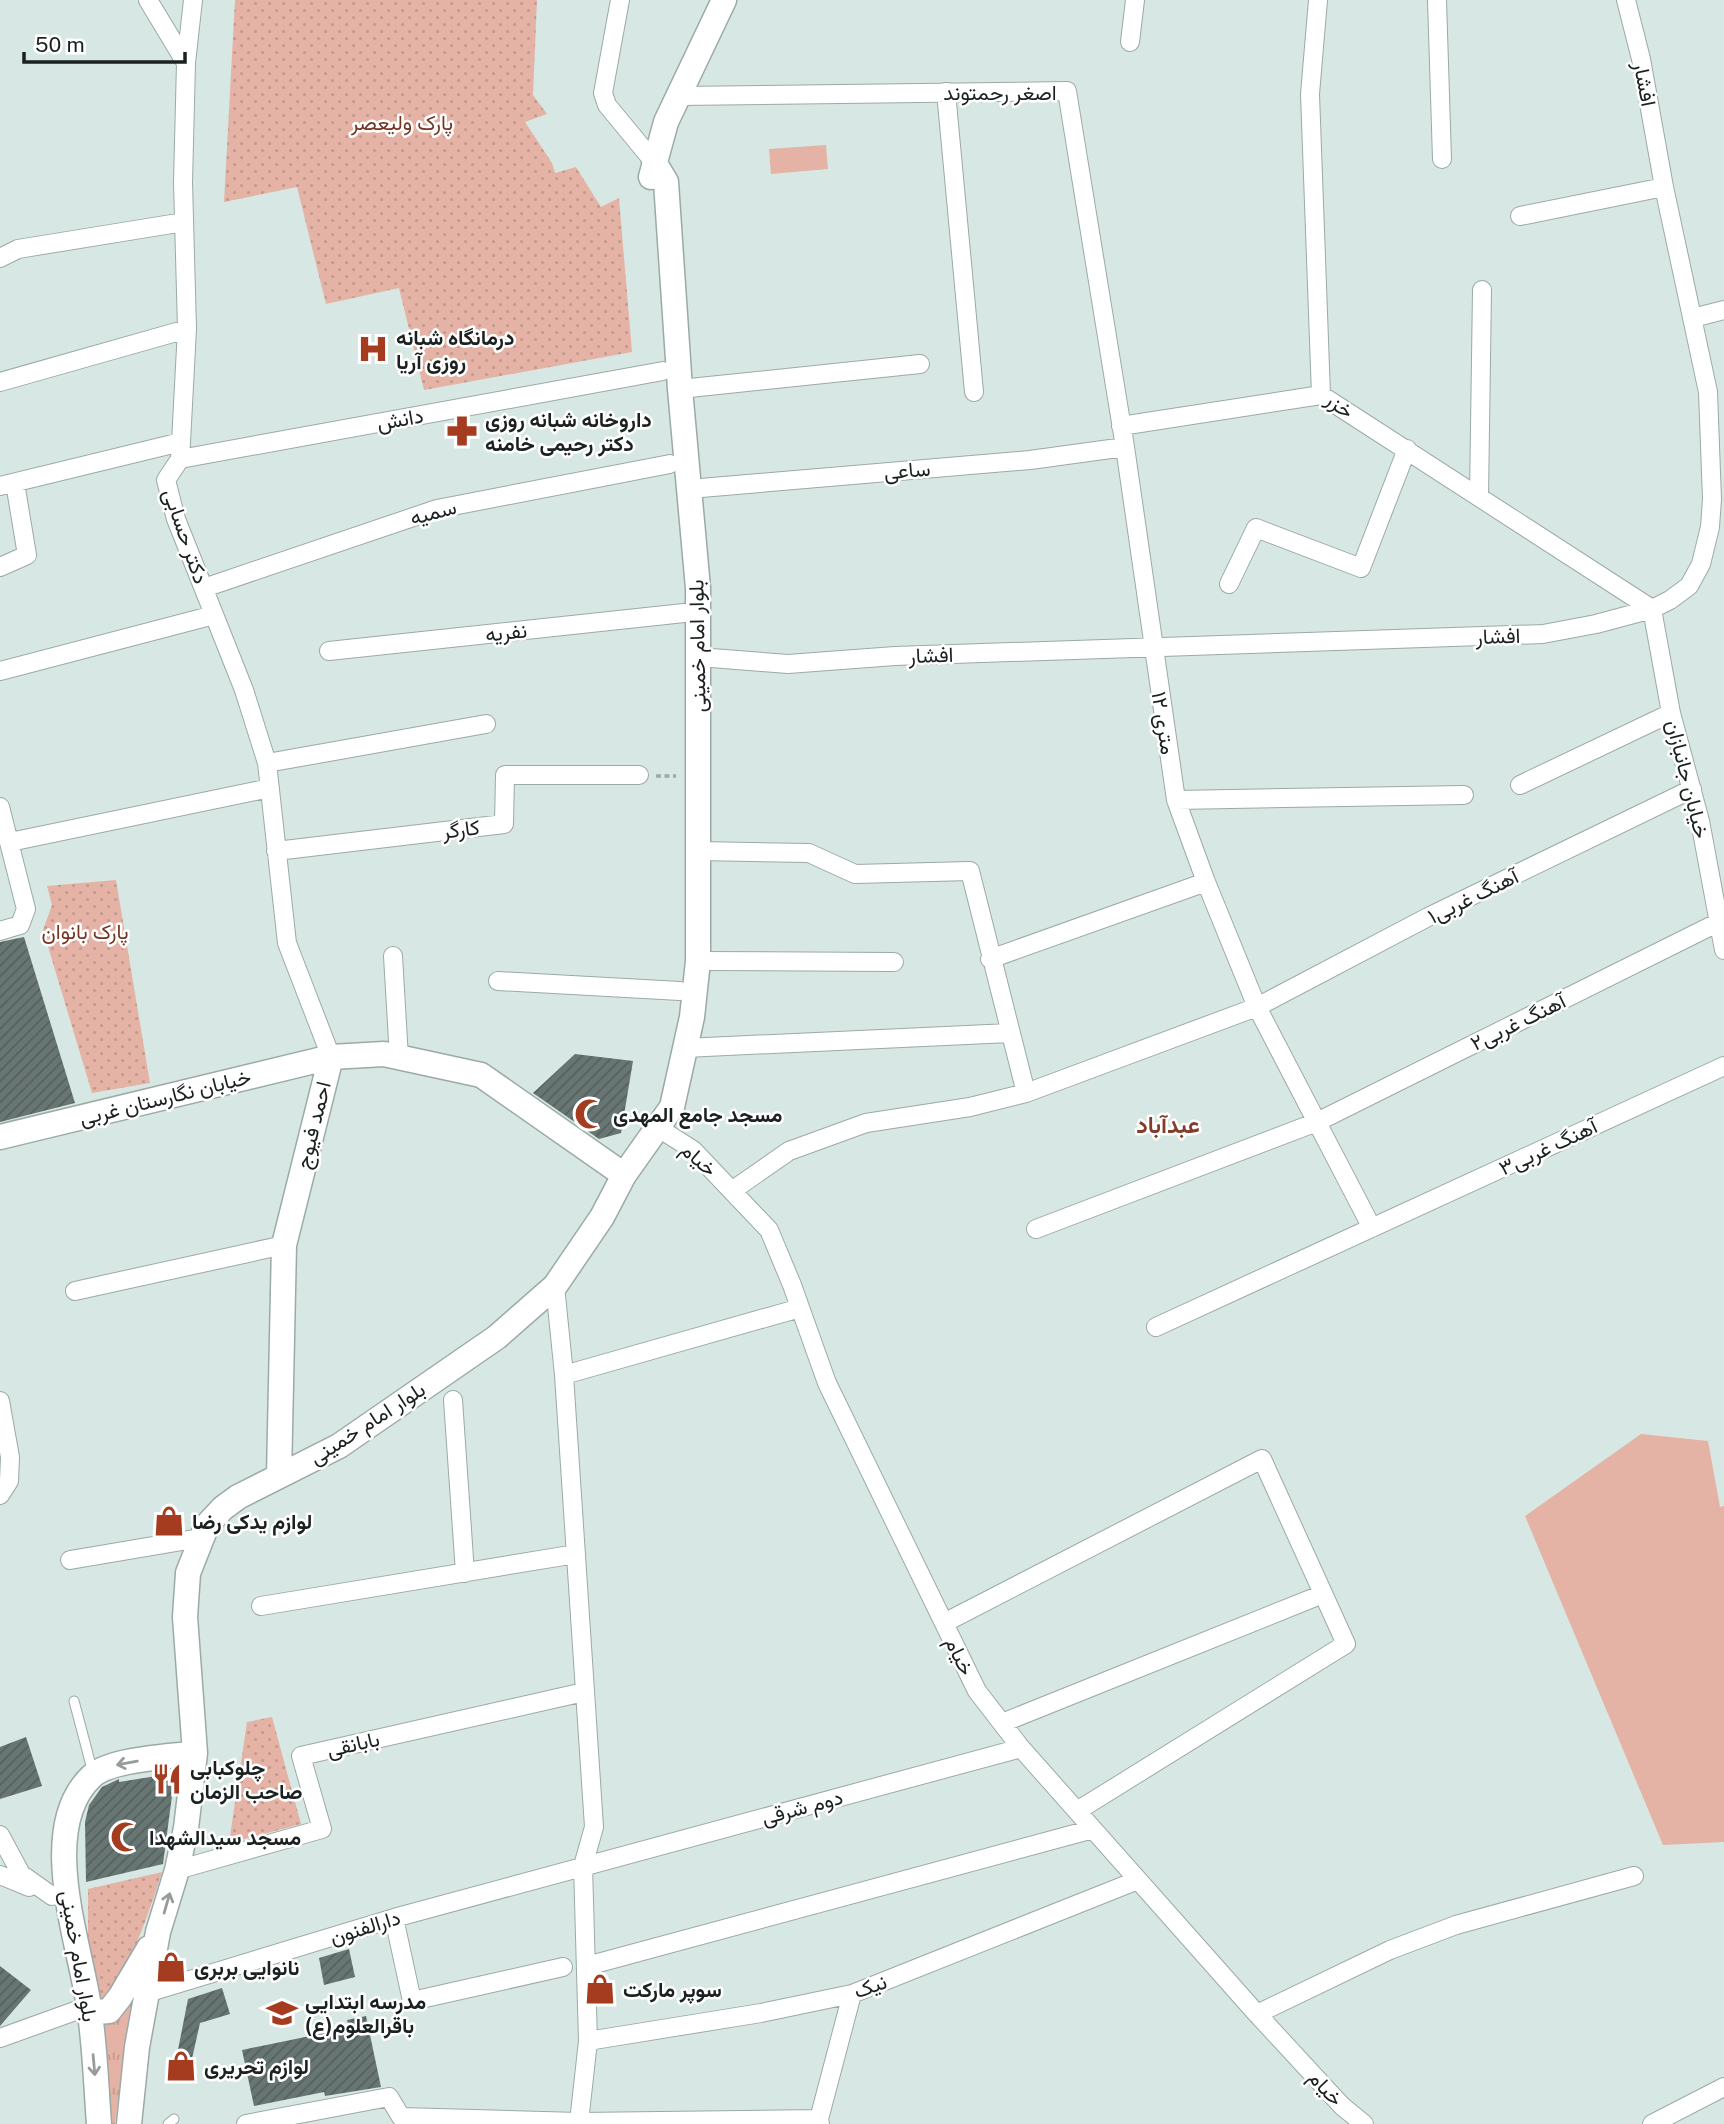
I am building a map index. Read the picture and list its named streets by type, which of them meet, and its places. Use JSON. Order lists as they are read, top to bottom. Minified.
{"streets":{"street":["افشار","اصغر رحمتوند","خزر","دانش","ساعی","سمیه","دکتر حسابی","نفریه","بلوار امام خمینی","۱۲ متری","خیابان جانبازان","کارگر","آهنگ غربی۱","آهنگ غربی۲","خیابان نگارستان غربی","احمد فیوج","آهنگ غربی۳","خیام","بابانقی","دوم شرقی","دارالفنون","نیک"]},"crossings":[["افشار","خزر"],["افشار","بلوار امام خمینی"],["افشار","۱۲ متری"],["افشار","خیابان جانبازان"],["اصغر رحمتوند","بلوار امام خمینی"],["اصغر رحمتوند","۱۲ متری"],["خزر","خیابان جانبازان"],["دانش","دکتر حسابی"],["دانش","بلوار امام خمینی"],["ساعی","بلوار امام خمینی"],["ساعی","۱۲ متری"],["سمیه","دکتر حسابی"],["سمیه","بلوار امام خمینی"],["دکتر حسابی","کارگر"],["دکتر حسابی","خیابان نگارستان غربی"],["دکتر حسابی","احمد فیوج"],["نفریه","بلوار امام خمینی"],["بلوار امام خمینی","احمد فیوج"],["بلوار امام خمینی","خیام"],["بلوار امام خمینی","بابانقی"],["بلوار امام خمینی","دارالفنون"],["۱۲ متری","آهنگ غربی۱"],["۱۲ متری","آهنگ غربی۲"],["۱۲ متری","آهنگ غربی۳"],["خیابان جانبازان","آهنگ غربی۱"],["خیابان جانبازان","آهنگ غربی۲"],["آهنگ غربی۱","خیام"],["خیابان نگارستان غربی","احمد فیوج"],["خیام","دوم شرقی"],["خیام","نیک"],["دوم شرقی","دارالفنون"]],"districts":["عبدآباد"],"parks":["پارک ولیعصر","پارک بانوان"],"places":{"hospital":["درمانگاه شبانه روزی آریا"],"pharmacy":["داروخانه شبانه روزی دکتر رحیمی خامنه"],"mosque":["مسجد جامع المهدی","مسجد سیدالشهدا"],"shop":["لوازم یدکی رضا","نانوایی بربری","سوپر مارکت","لوازم تحریری"],"restaurant":["چلوکبابی صاحب الزمان"],"school or university":["مدرسه ابتدایی باقرالعلوم(ع)"]},"scale_bar":"50 m"}
